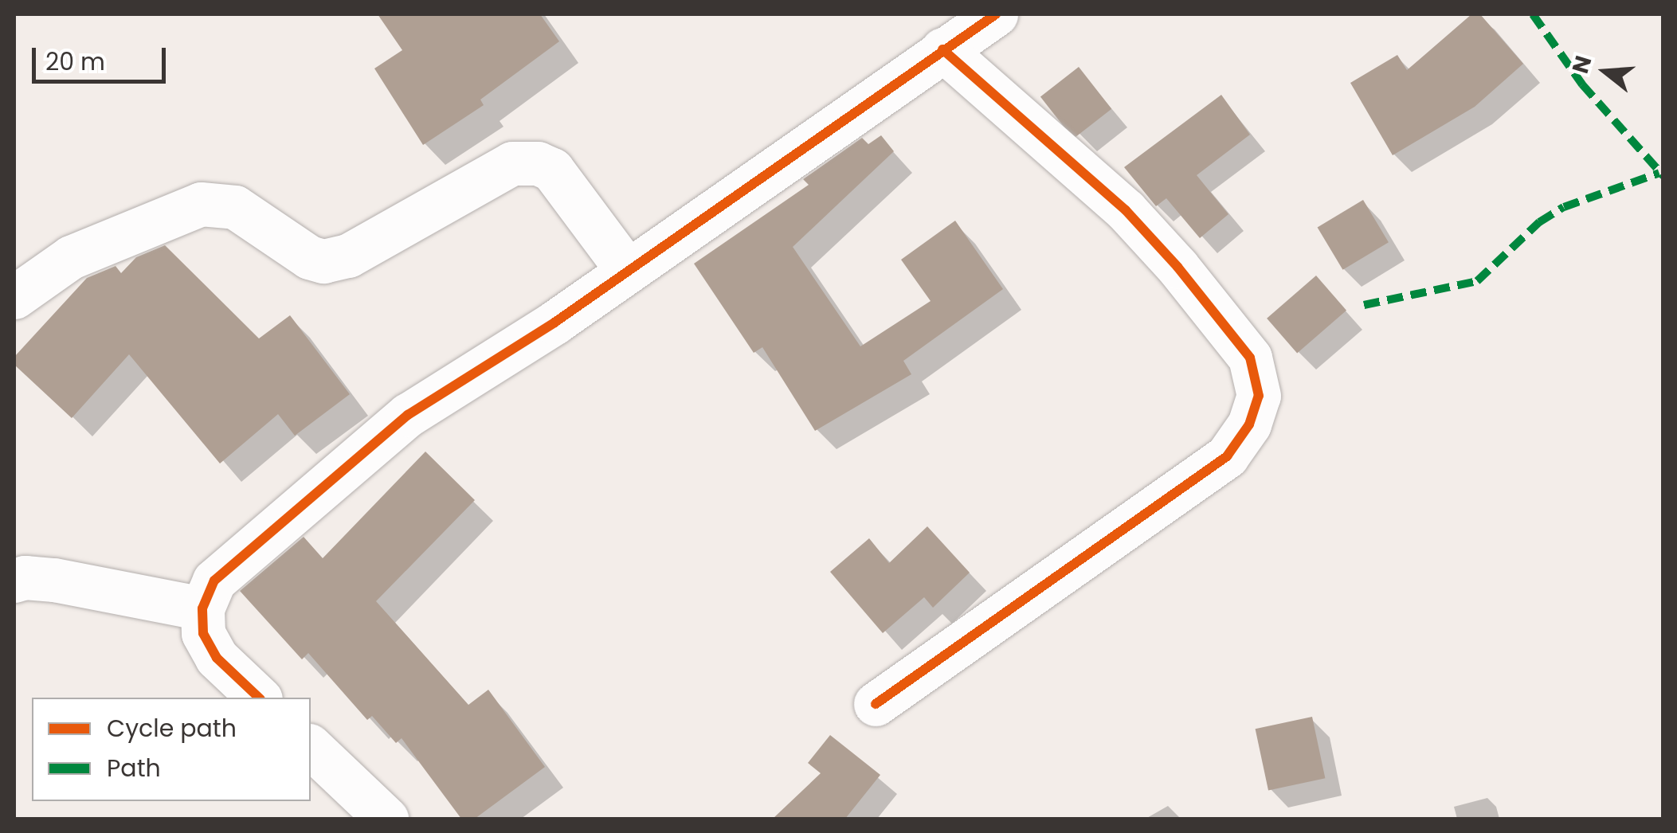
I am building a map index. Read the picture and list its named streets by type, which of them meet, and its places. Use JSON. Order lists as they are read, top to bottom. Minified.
{"legend":["Cycle path","Path"],"scale_bar":"20 m","north":"left"}
